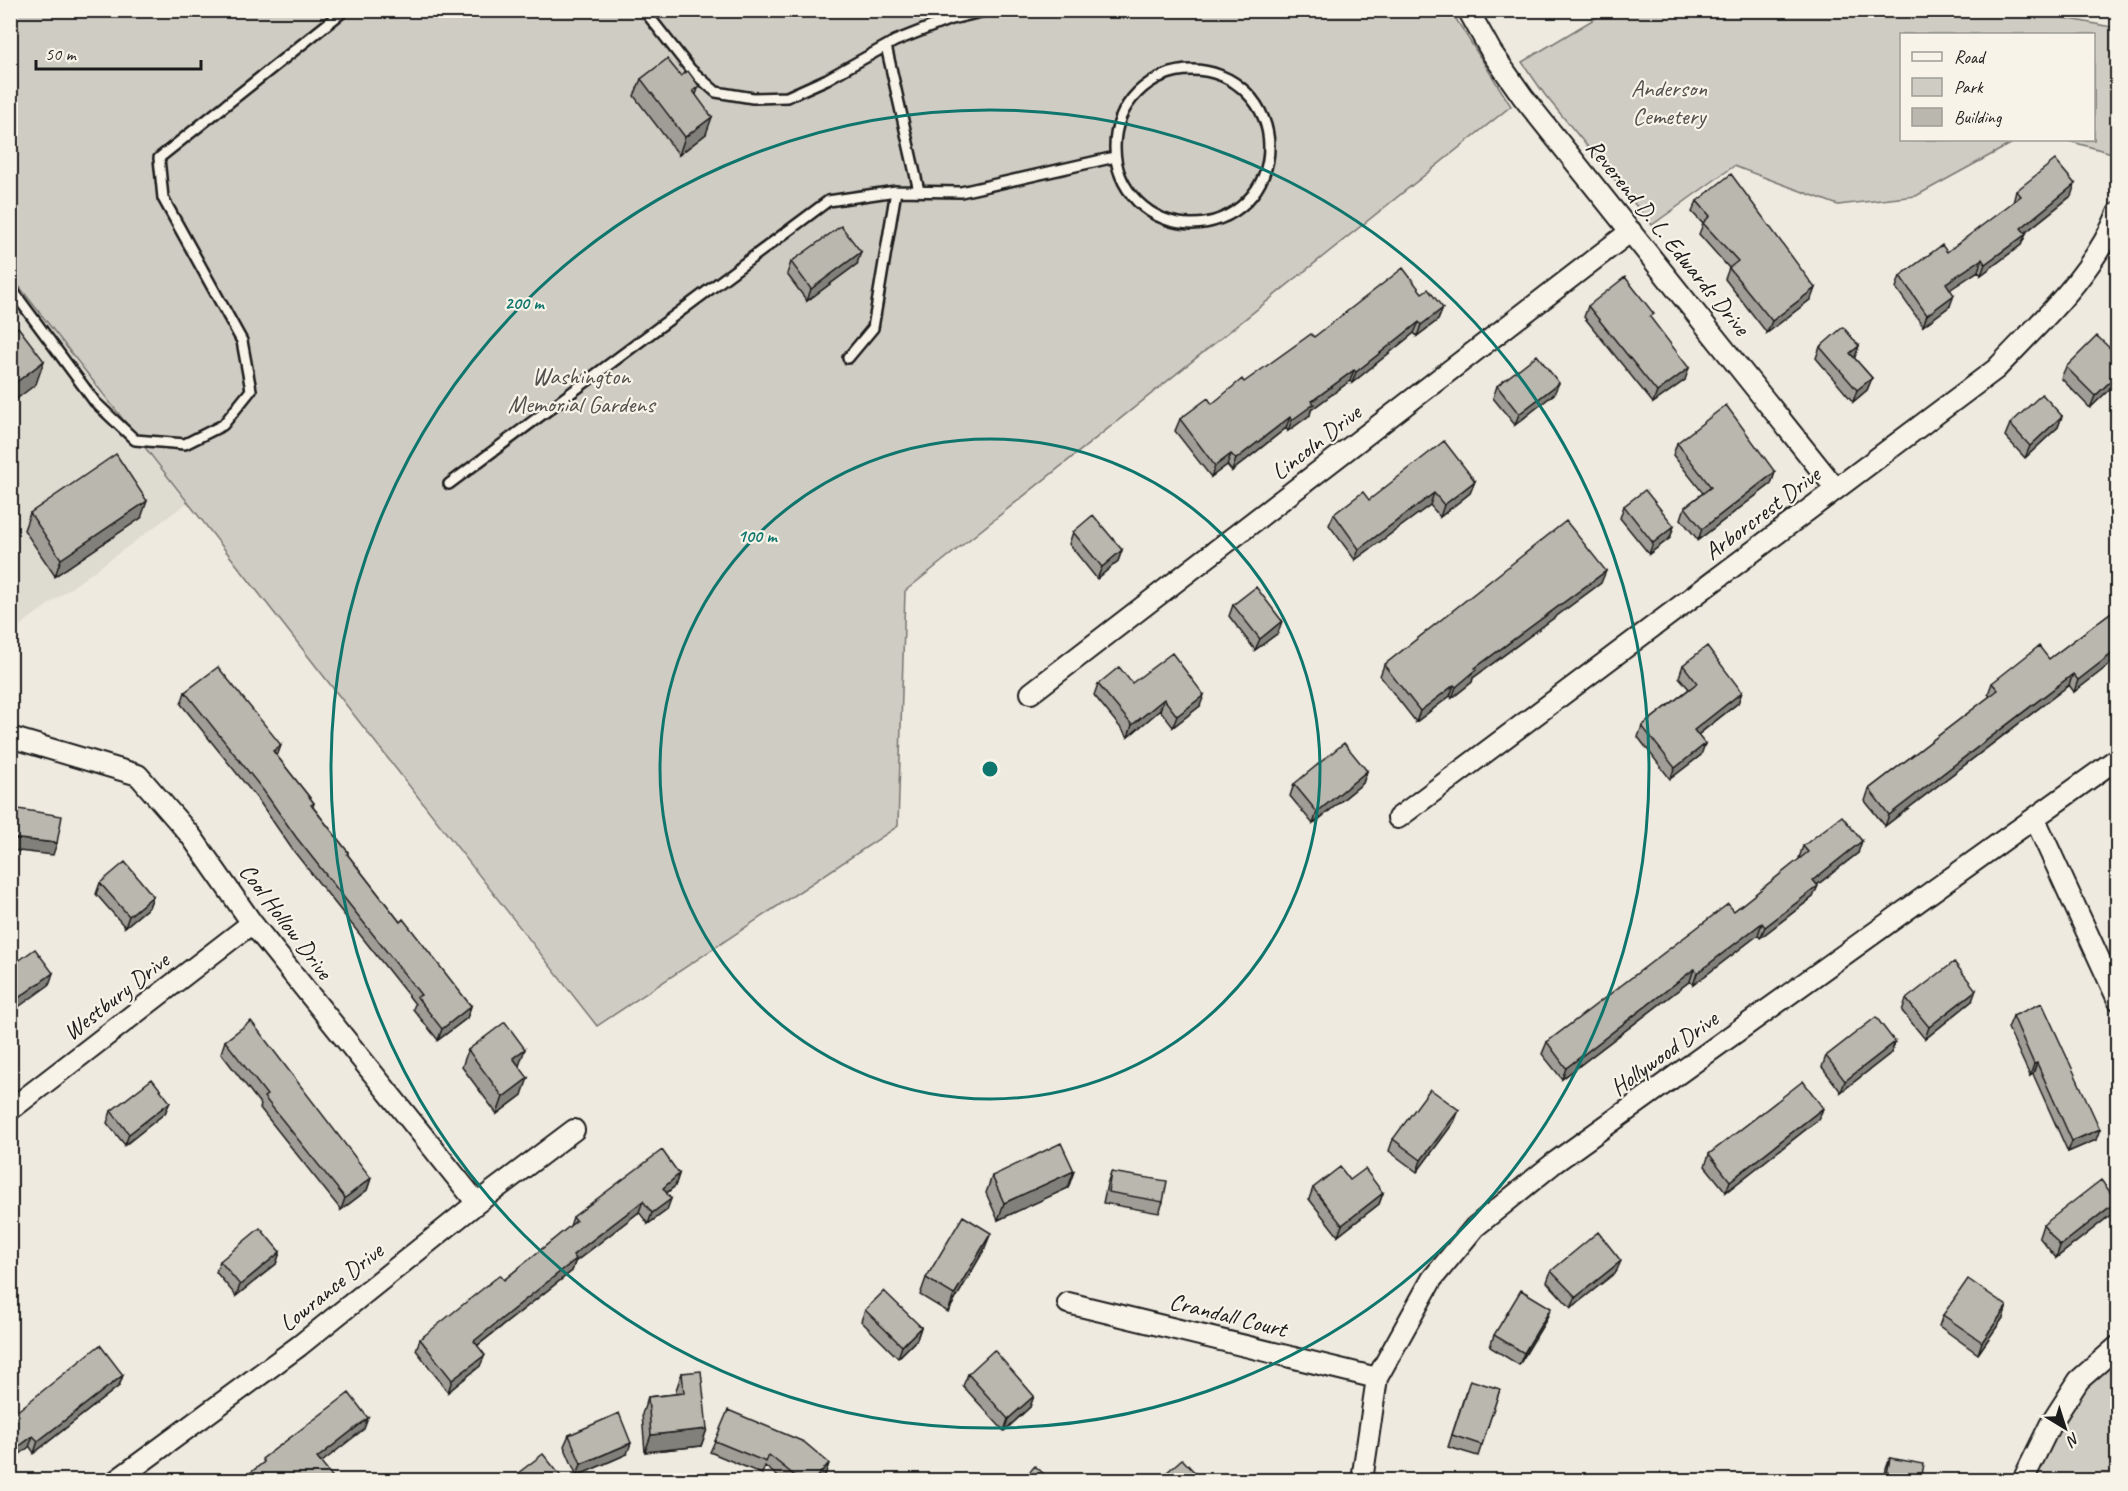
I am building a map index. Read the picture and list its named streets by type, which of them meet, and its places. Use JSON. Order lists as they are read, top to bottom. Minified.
{"streets":{"street":["Reverend D. L. Edwards Drive","Lincoln Drive","Arborcrest Drive","Cool Hollow Drive","Westbury Drive","Hollywood Drive","Lowrance Drive","Crandall Court"]},"crossings":[["Reverend D. L. Edwards Drive","Lincoln Drive"],["Reverend D. L. Edwards Drive","Arborcrest Drive"],["Cool Hollow Drive","Westbury Drive"],["Cool Hollow Drive","Lowrance Drive"],["Hollywood Drive","Crandall Court"]],"parks":["Anderson Cemetery","Washington Memorial Gardens"],"legend":["Road","Park","Building"],"scale_bar":"50 m","north":"bottom right","rings":["200 m","100 m"]}
